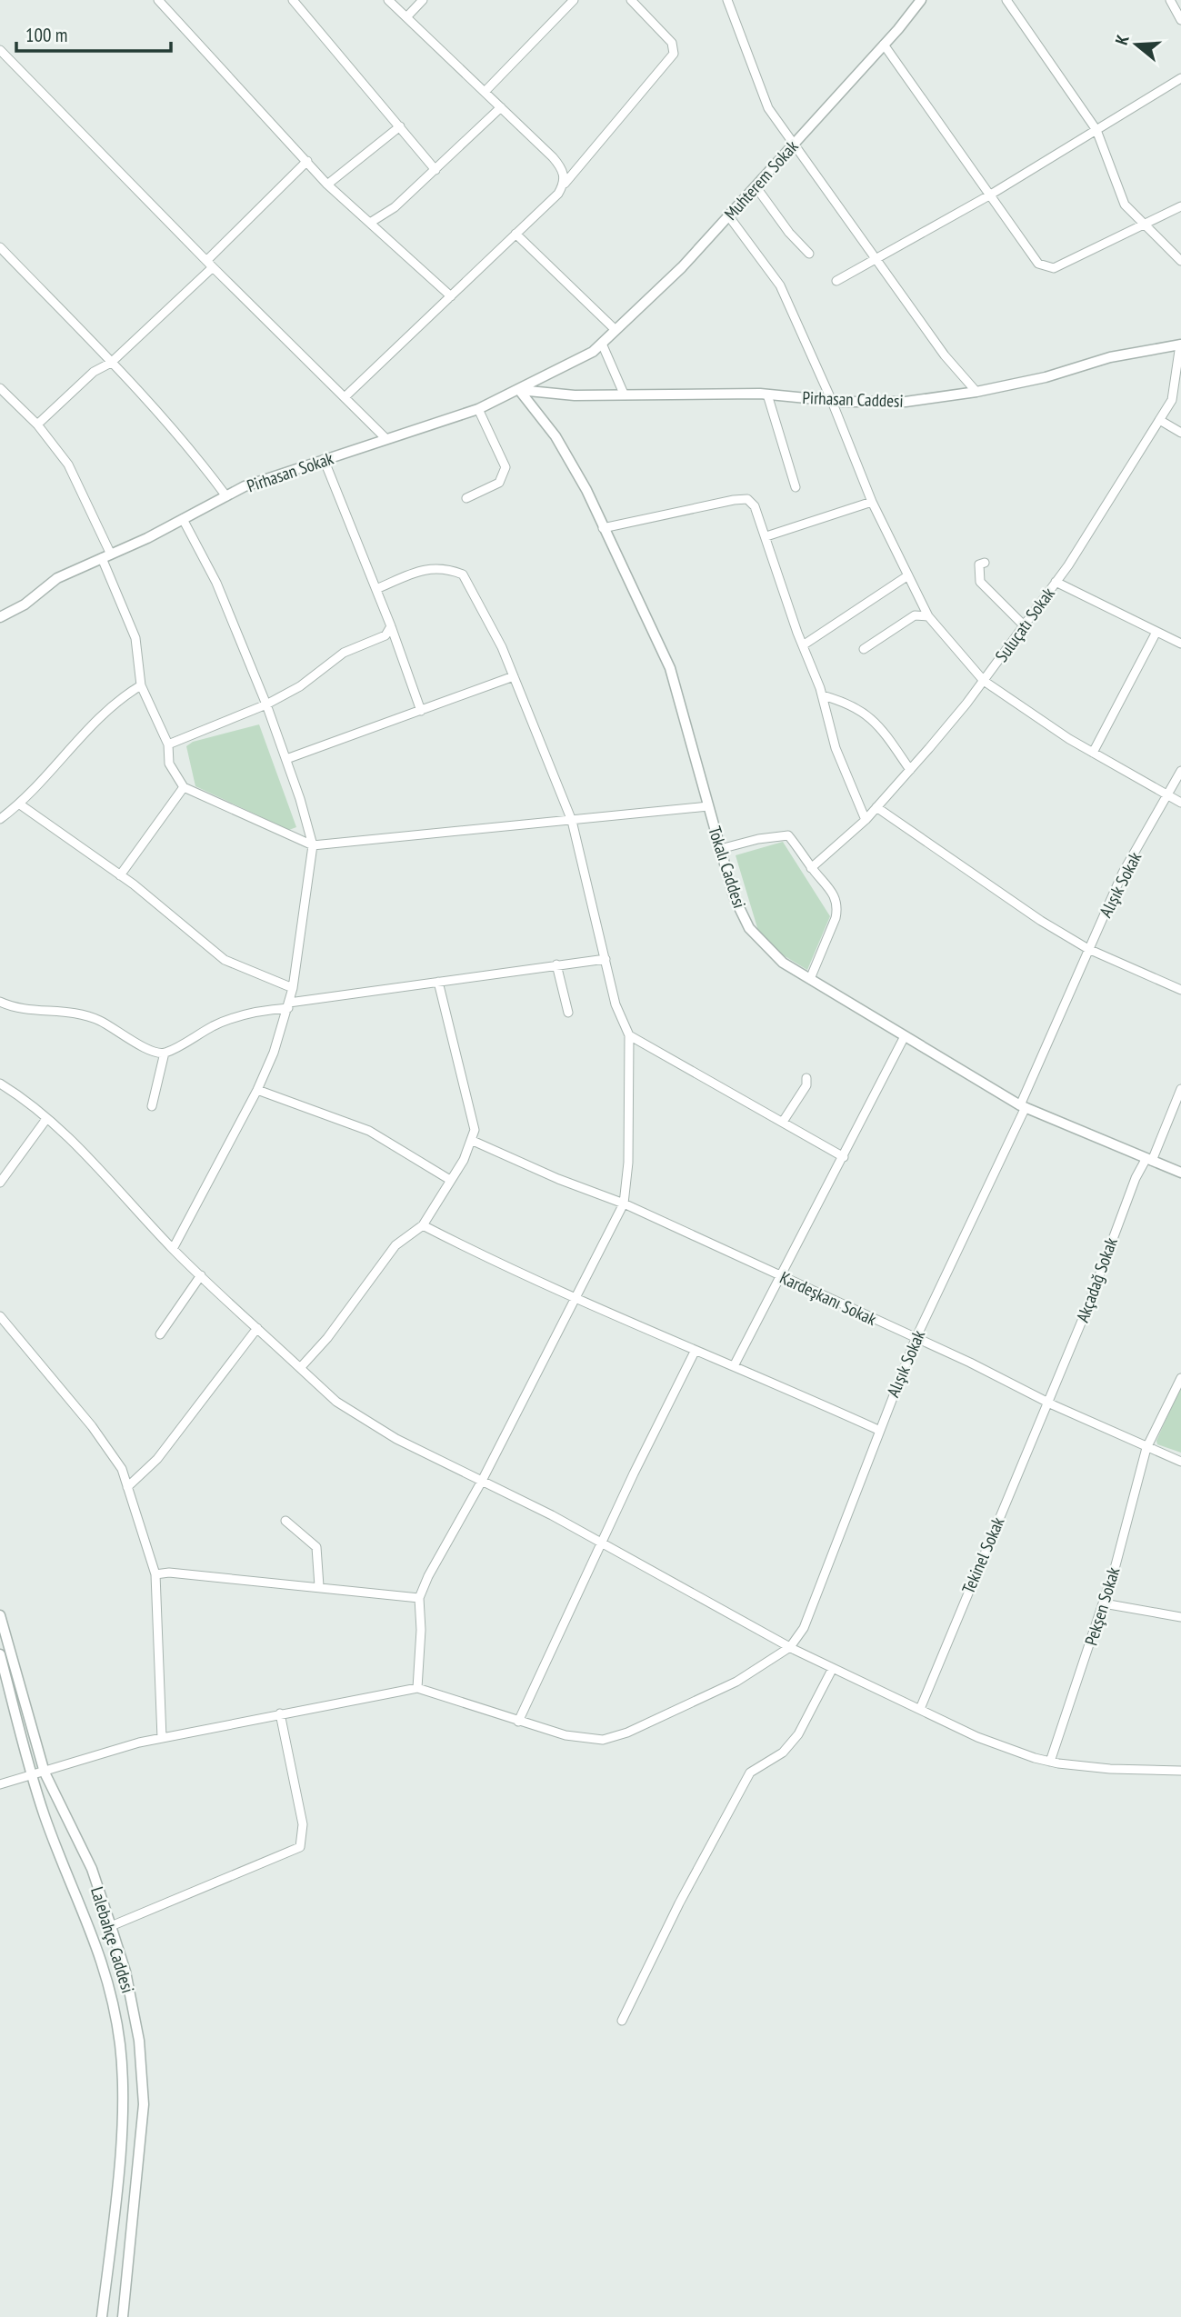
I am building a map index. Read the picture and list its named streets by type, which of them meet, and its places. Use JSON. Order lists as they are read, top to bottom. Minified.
{"streets":{"street":["Muhterem Sokak","Pirhasan Caddesi","Pirhasan Sokak","Suluçatı Sokak","Tokalı Caddesi","Alışık Sokak","Akçadağ Sokak","Kardeşkanı Sokak","Tekinel Sokak","Pekşen Sokak","Lalebahçe Caddesi"]},"crossings":[["Muhterem Sokak","Pirhasan Sokak"],["Pirhasan Caddesi","Pirhasan Sokak"],["Pirhasan Caddesi","Suluçatı Sokak"],["Pirhasan Caddesi","Tokalı Caddesi"],["Pirhasan Sokak","Tokalı Caddesi"],["Tokalı Caddesi","Alışık Sokak"],["Tokalı Caddesi","Akçadağ Sokak"],["Alışık Sokak","Kardeşkanı Sokak"],["Akçadağ Sokak","Kardeşkanı Sokak"],["Akçadağ Sokak","Tekinel Sokak"],["Kardeşkanı Sokak","Tekinel Sokak"],["Kardeşkanı Sokak","Pekşen Sokak"]],"scale_bar":"100 m","north":"left"}
